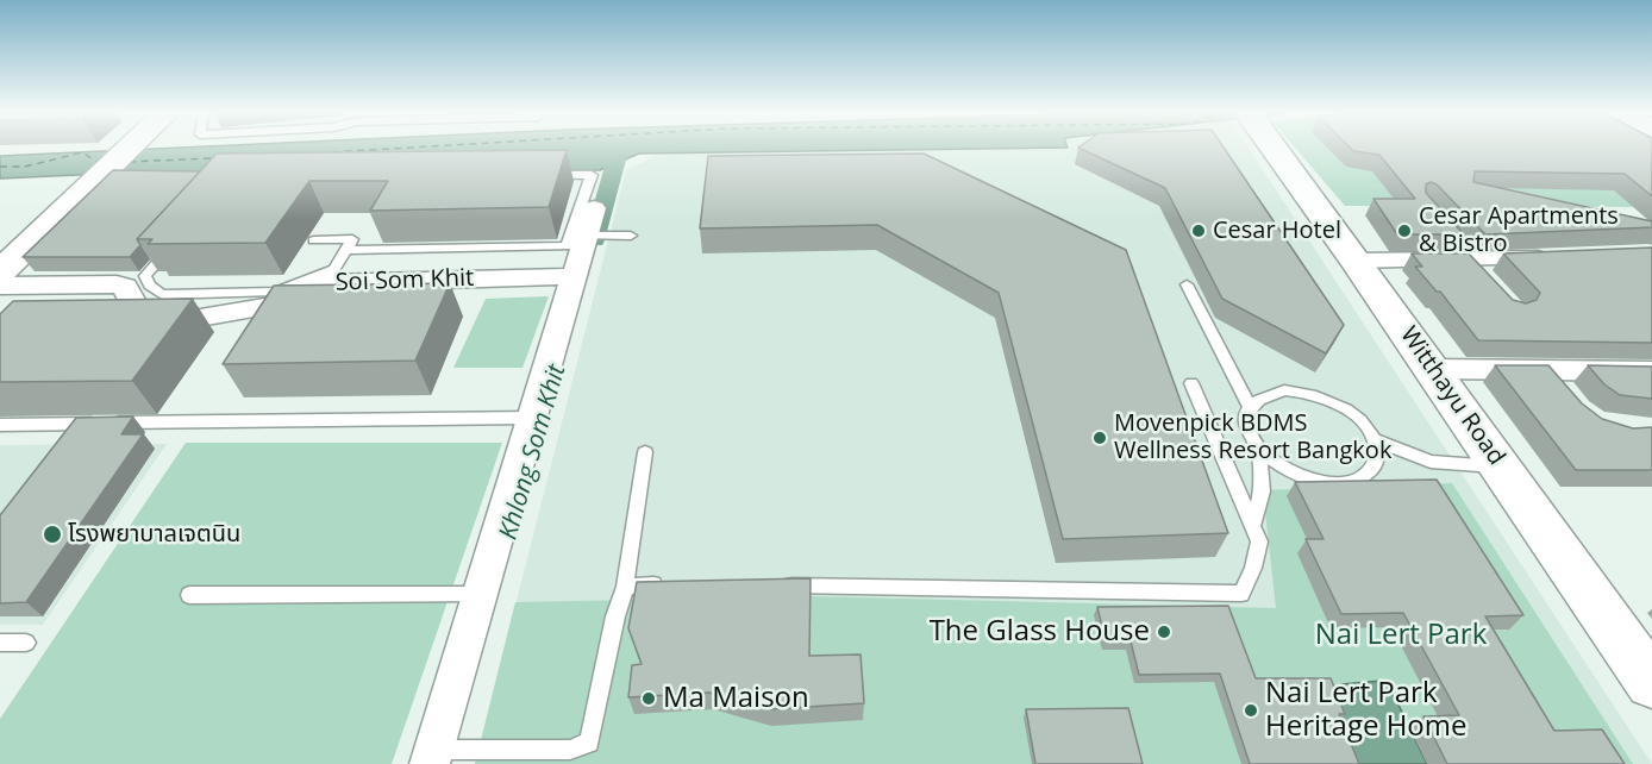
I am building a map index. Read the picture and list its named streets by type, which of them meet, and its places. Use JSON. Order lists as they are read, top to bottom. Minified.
{"streets":{"main road":["Witthayu Road"],"street":["Soi Som Khit"]},"water":["Khlong Som Khit"],"parks":["Nai Lert Park"],"places":["Cesar Hotel","Cesar Apartments & Bistro","Movenpick BDMS Wellness Resort Bangkok","โรงพยาบาลเจตนิน","The Glass House","Ma Maison","Nai Lert Park Heritage Home"]}
